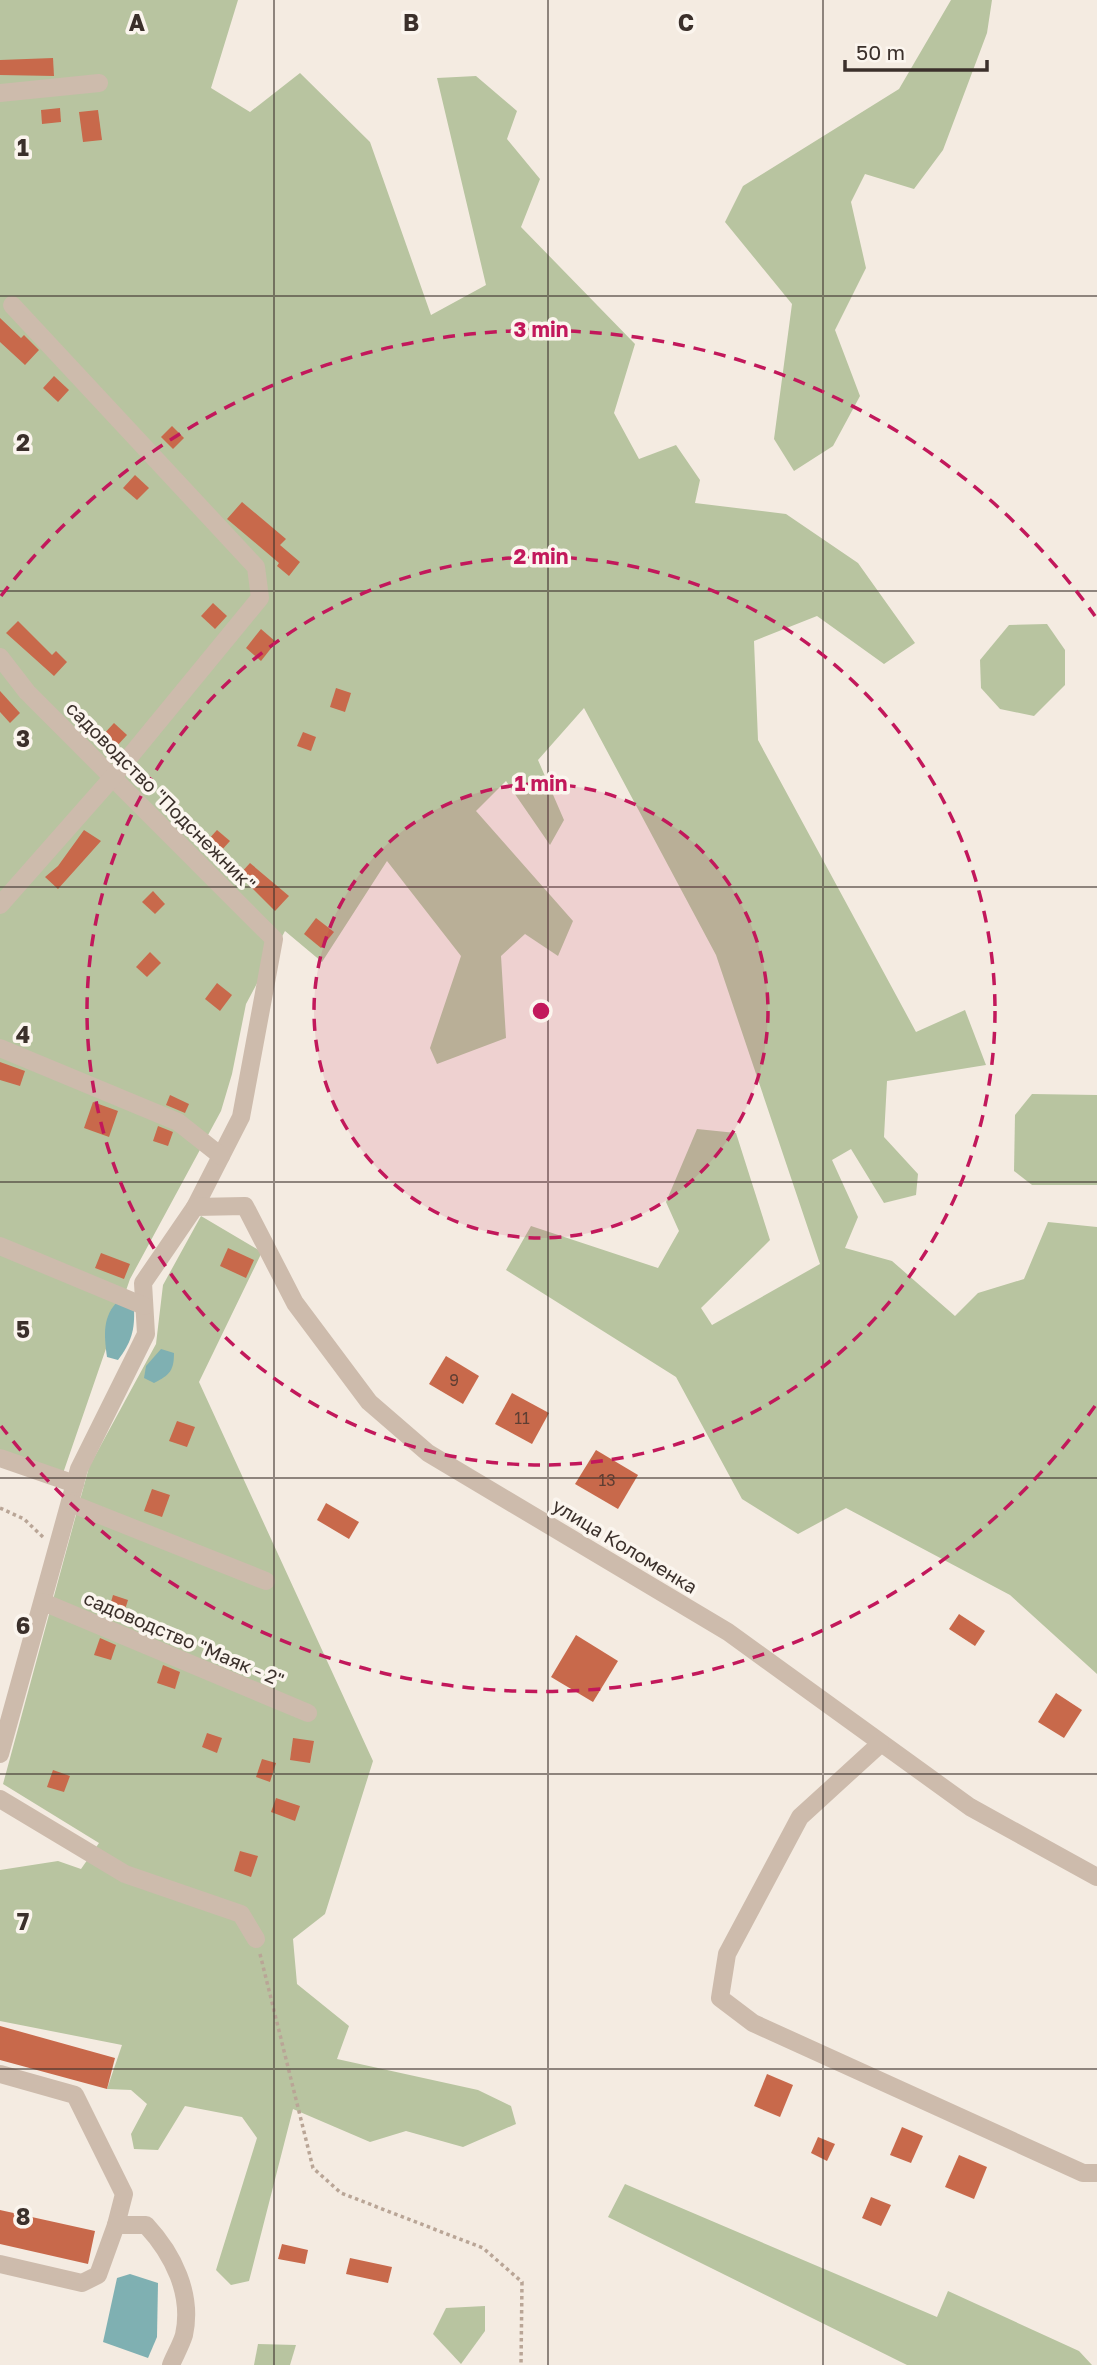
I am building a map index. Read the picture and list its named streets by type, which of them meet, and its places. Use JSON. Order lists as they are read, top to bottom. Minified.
{"streets":{"street":["садоводство \"Подснежник\"","улица Коломенка","садоводство \"Маяк - 2\""]},"house_numbers":["9","11","13"],"scale_bar":"50 m","grid":{"columns":["A","B","C"],"rows":["1","2","3","4","5","6","7","8"]},"rings":["3 min","2 min","1 min"]}
